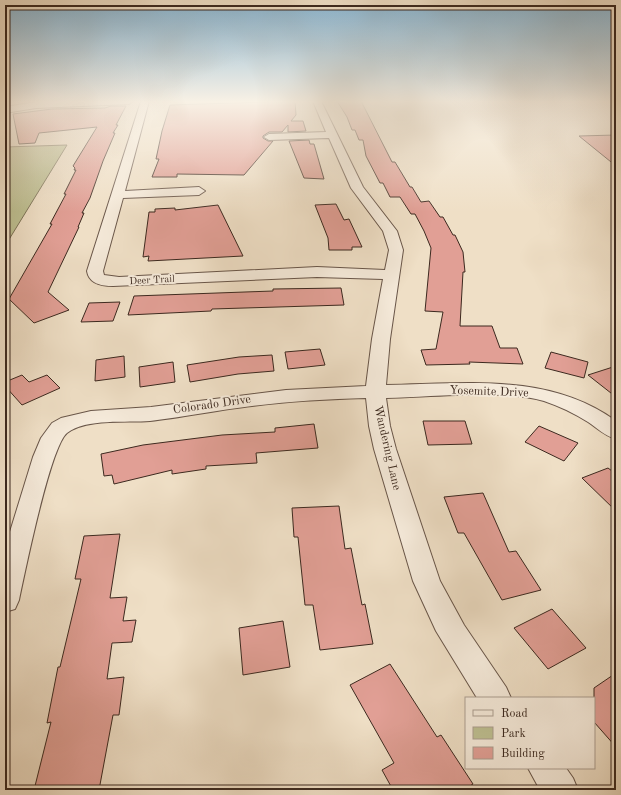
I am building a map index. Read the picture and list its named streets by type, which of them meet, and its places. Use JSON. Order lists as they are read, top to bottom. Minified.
{"streets":{"street":["Deer Trail","Yosemite Drive","Colorado Drive","Wandering Lane"]},"crossings":[["Deer Trail","Wandering Lane"],["Yosemite Drive","Colorado Drive"],["Yosemite Drive","Wandering Lane"],["Colorado Drive","Wandering Lane"]],"legend":["Road","Park","Building"]}
